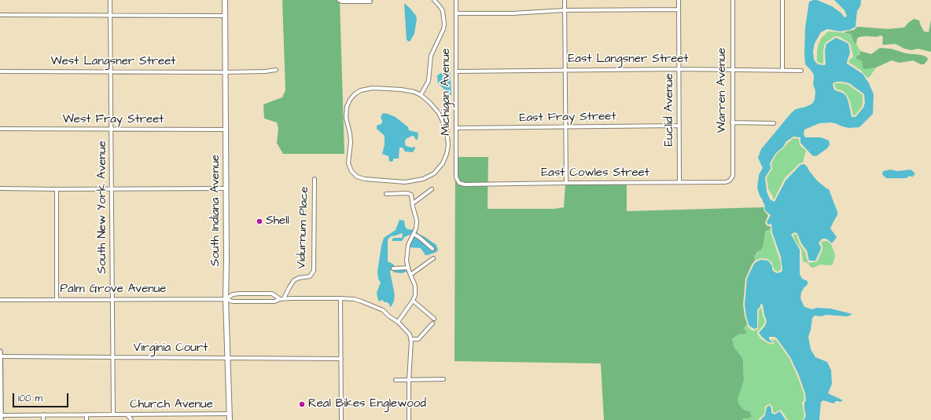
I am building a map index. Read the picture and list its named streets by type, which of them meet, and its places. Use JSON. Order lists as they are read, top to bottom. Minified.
{"streets":{"main road":["South Indiana Avenue"],"street":["East Langsner Street","West Langsner Street","Warren Avenue","Michigan Avenue","Euclid Avenue","East Fray Street","West Fray Street","East Cowles Street","South New York Avenue","Vidurnum Place","Palm Grove Avenue","Virginia Court","Church Avenue"]},"crossings":[["East Langsner Street","Warren Avenue"],["East Langsner Street","Michigan Avenue"],["East Langsner Street","Euclid Avenue"],["West Langsner Street","South New York Avenue"],["West Langsner Street","South Indiana Avenue"],["Warren Avenue","East Cowles Street"],["Michigan Avenue","East Fray Street"],["Michigan Avenue","East Cowles Street"],["Euclid Avenue","East Fray Street"],["Euclid Avenue","East Cowles Street"],["West Fray Street","South New York Avenue"],["West Fray Street","South Indiana Avenue"],["South New York Avenue","Palm Grove Avenue"],["South New York Avenue","Virginia Court"],["South New York Avenue","Church Avenue"],["South Indiana Avenue","Palm Grove Avenue"],["South Indiana Avenue","Virginia Court"],["South Indiana Avenue","Church Avenue"]],"places":["Shell","Real Bikes Englewood"],"scale_bar":"100 m"}
